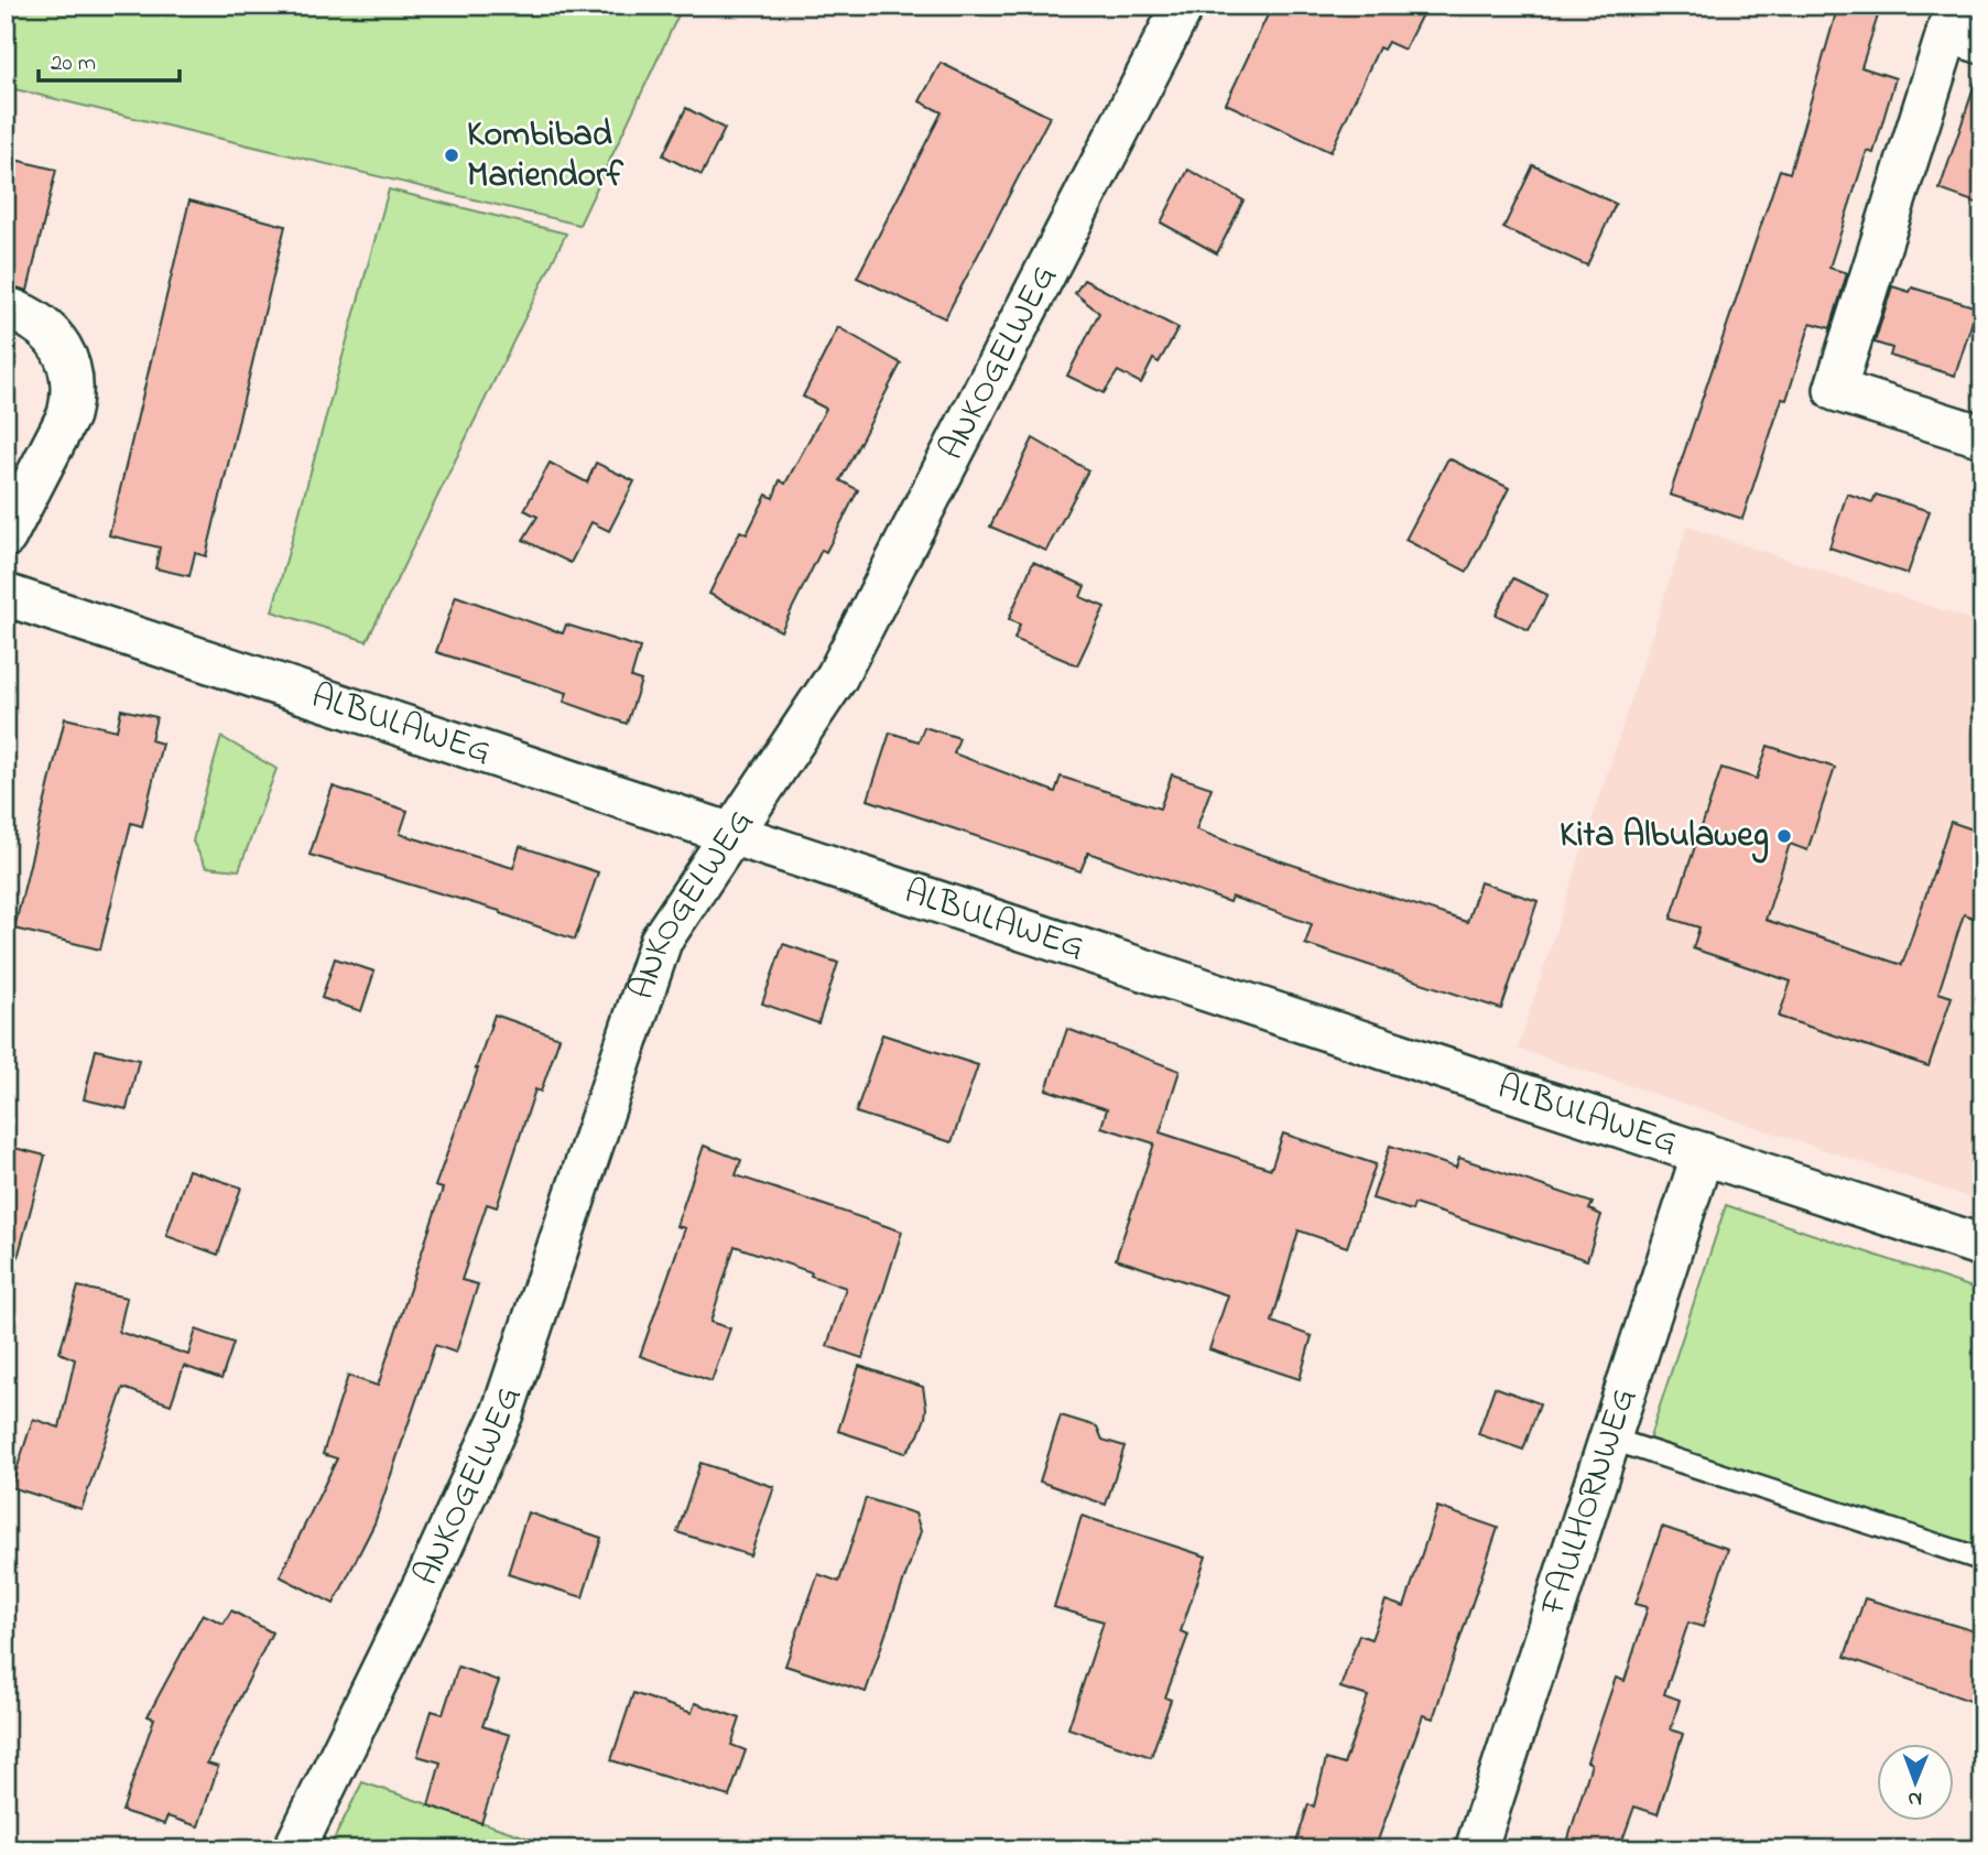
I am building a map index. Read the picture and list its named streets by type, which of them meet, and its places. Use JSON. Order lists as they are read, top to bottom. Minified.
{"streets":{"street":["ANKOGELWEG","ALBULAWEG","FAULHORNWEG"]},"crossings":[["ANKOGELWEG","ALBULAWEG"],["ALBULAWEG","FAULHORNWEG"]],"places":["Kombibad Mariendorf","Kita Albulaweg"],"scale_bar":"20 m","north":"bottom"}
